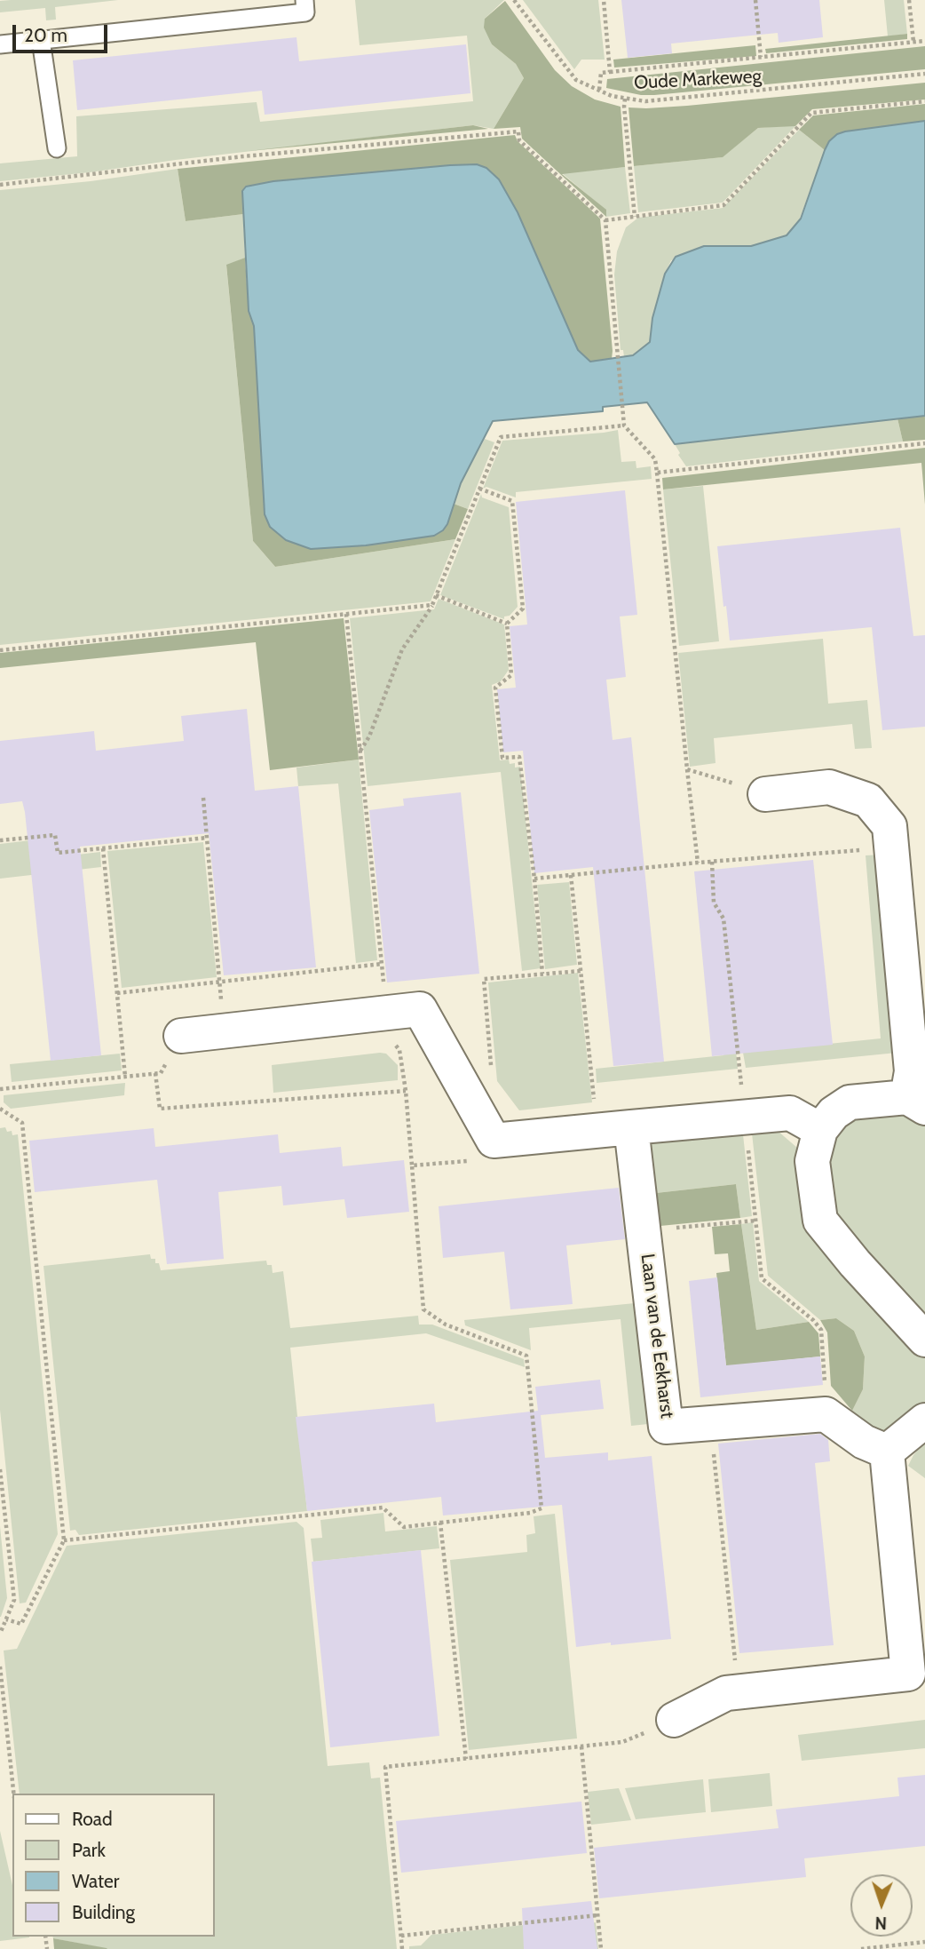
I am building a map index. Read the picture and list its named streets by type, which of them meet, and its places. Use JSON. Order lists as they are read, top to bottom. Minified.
{"streets":{"street":["Laan van de Eekharst"],"path":["Oude Markeweg"]},"legend":["Road","Park","Water","Building"],"scale_bar":"20 m","north":"bottom"}
